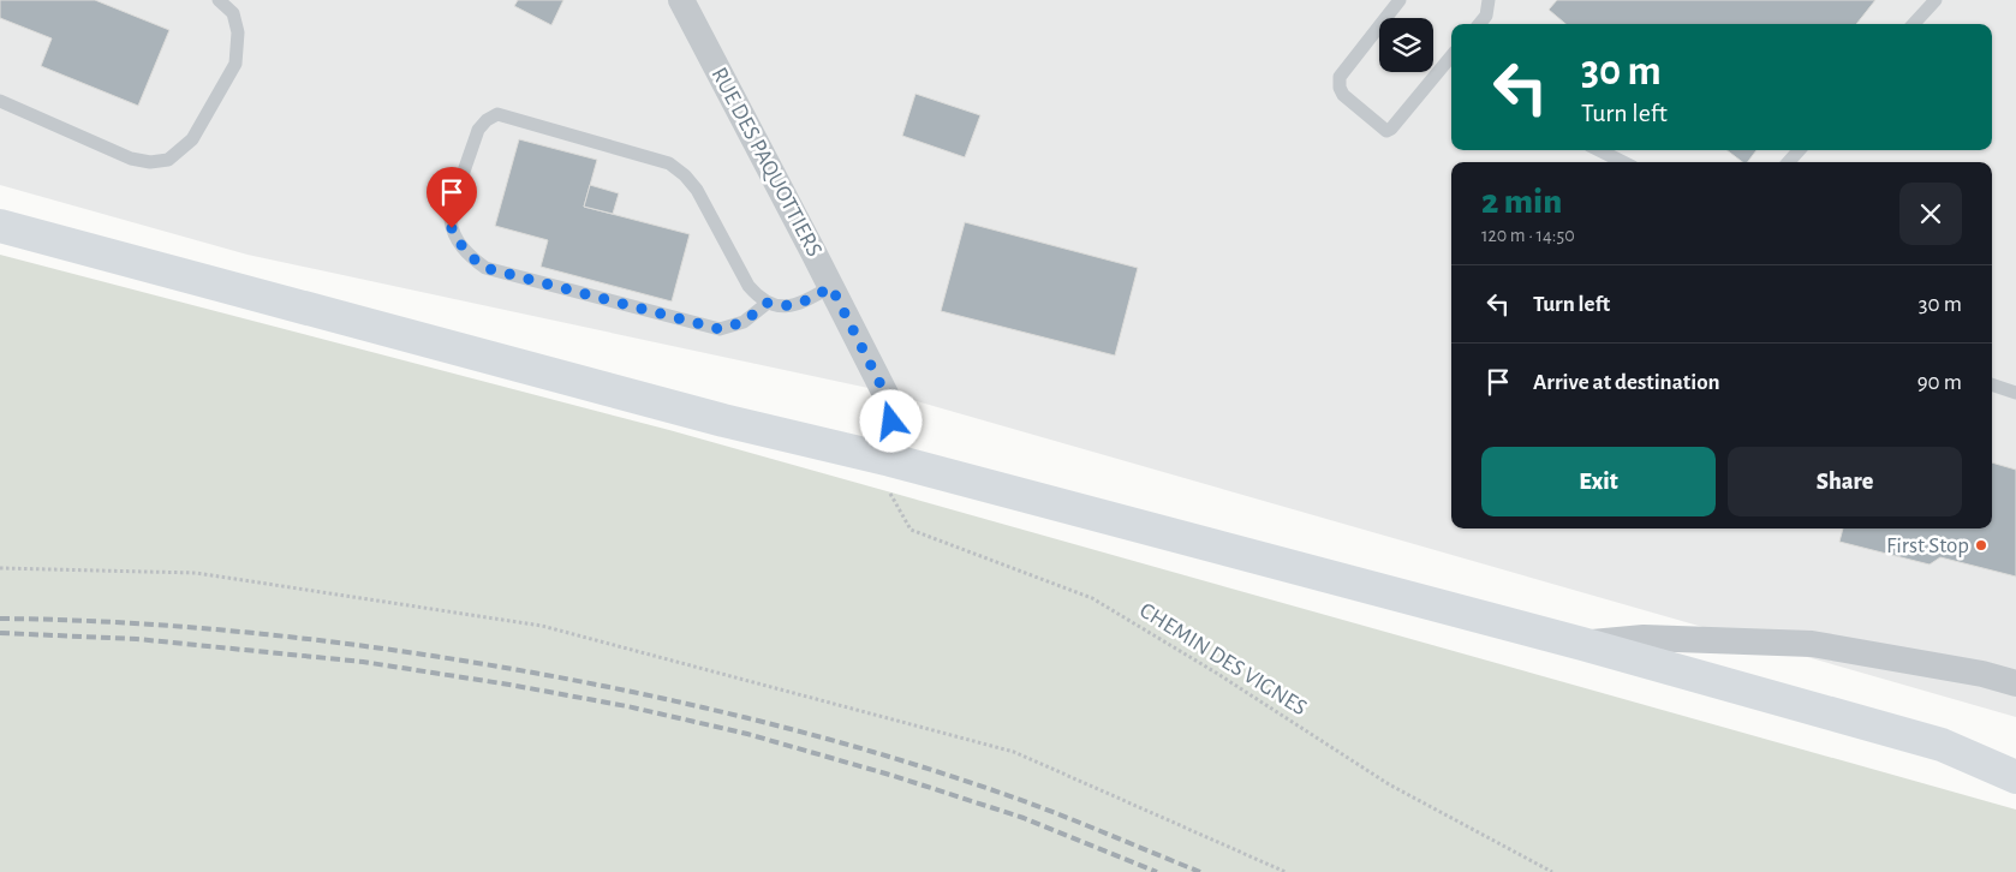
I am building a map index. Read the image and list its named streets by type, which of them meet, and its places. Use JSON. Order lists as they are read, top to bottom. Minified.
{"streets":{"street":["RUE DES PAQUOTTIERS"],"path":["CHEMIN DES VIGNES"]},"places":["First Stop"],"page":{"turn":["30 m","Turn left"],"heading":["2 min","120 m · 14:50"],"list":[{"name":"Turn left","value":"30 m"},{"name":"Arrive at destination","value":"90 m"}],"buttons":["Exit","Share"]}}
